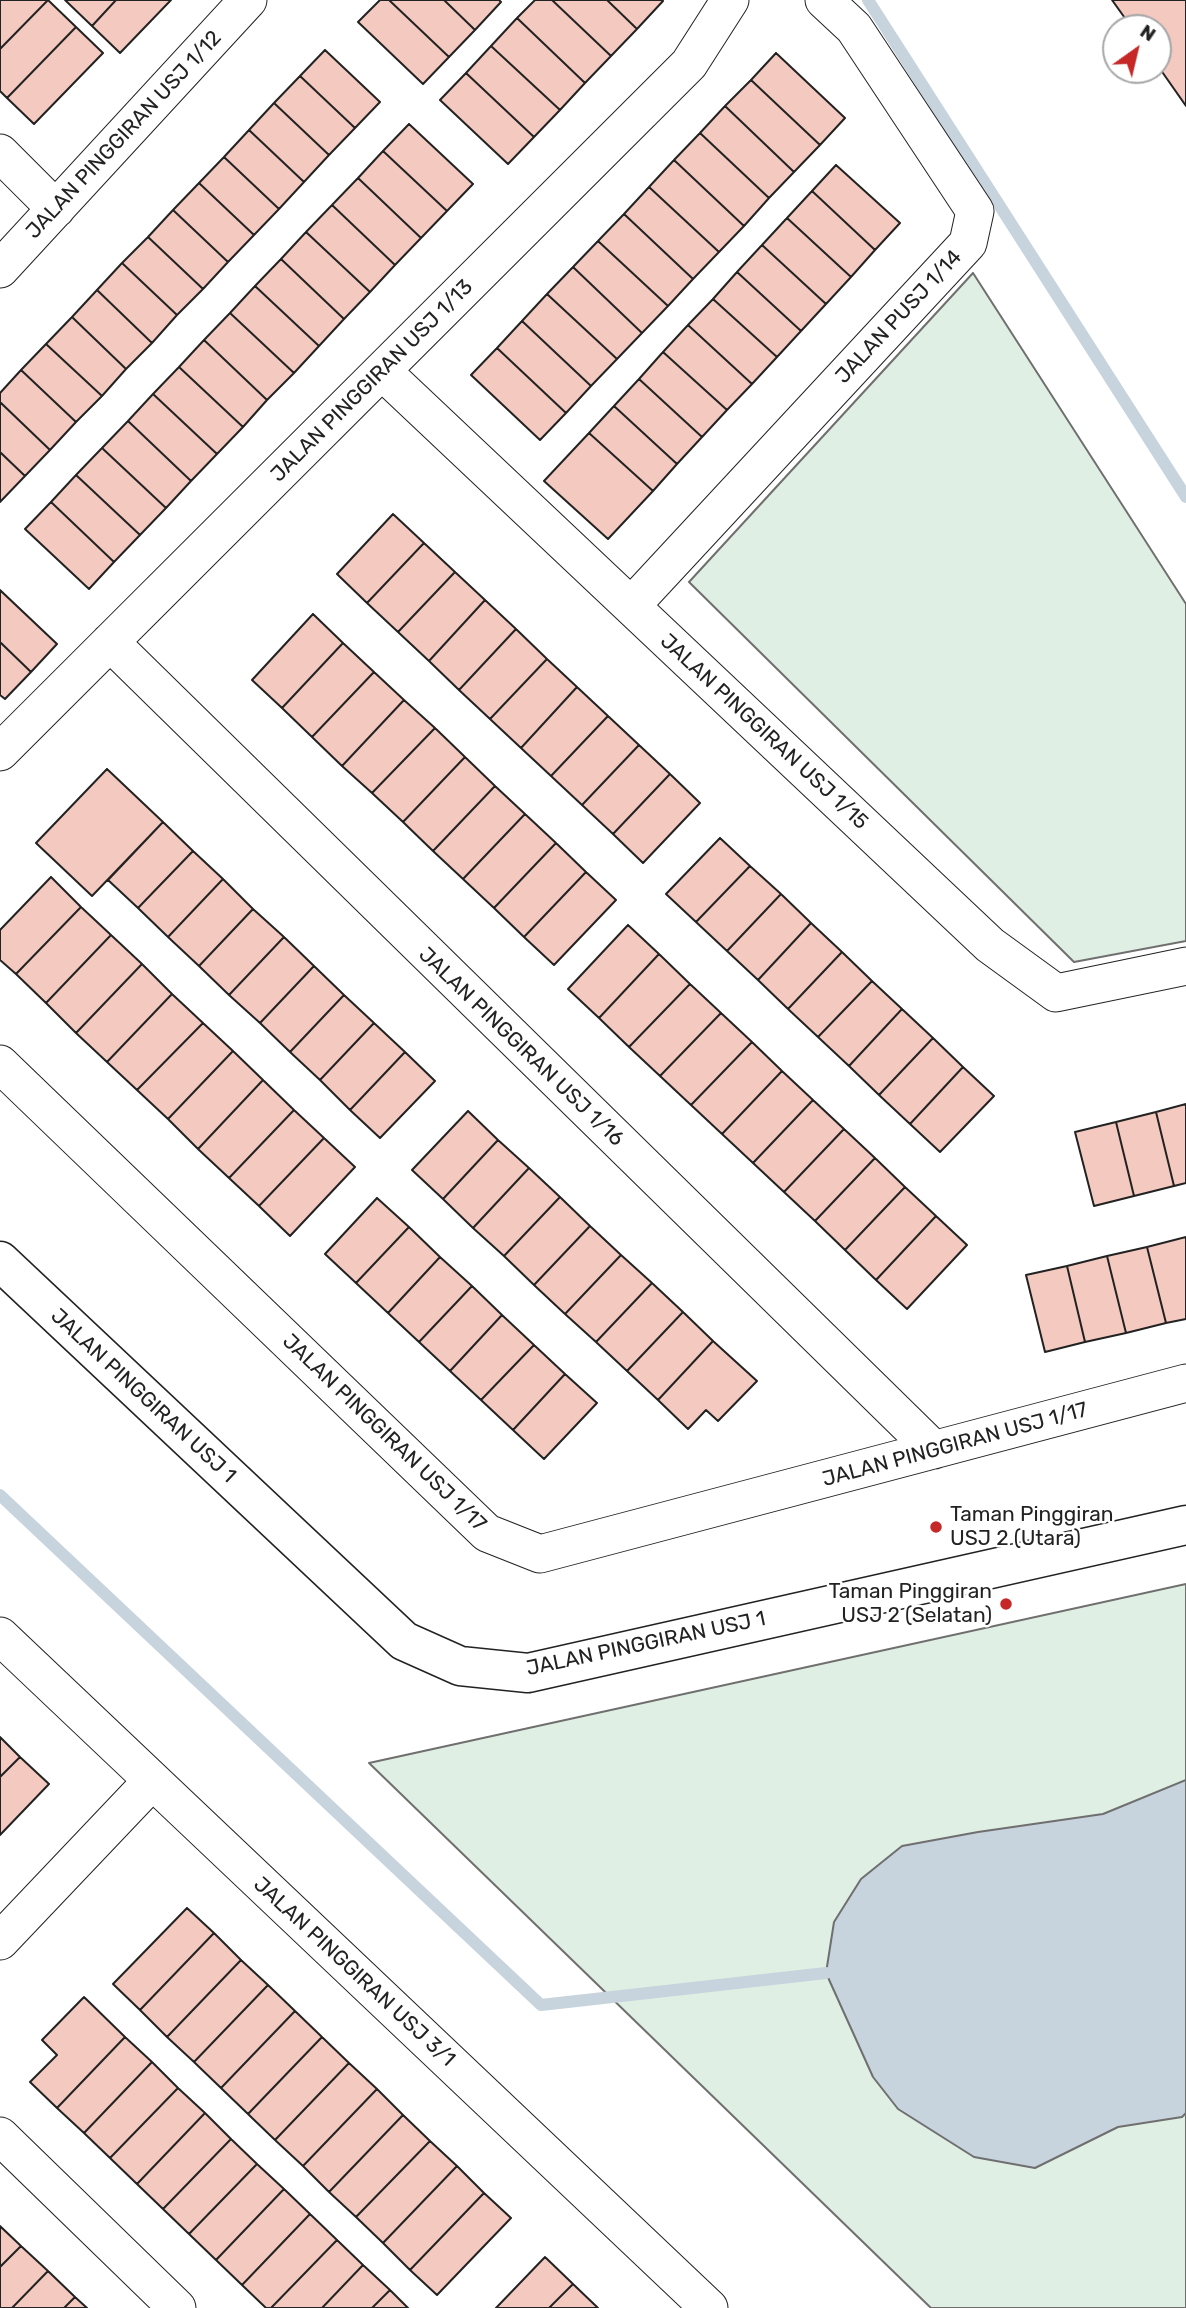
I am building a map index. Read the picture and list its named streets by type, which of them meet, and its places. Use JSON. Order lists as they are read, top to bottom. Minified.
{"streets":{"street":["JALAN PINGGIRAN USJ 1/12","JALAN PUSJ 1/14","JALAN PINGGIRAN USJ 1/13","JALAN PINGGIRAN USJ 1/15","JALAN PINGGIRAN USJ 1/16","JALAN PINGGIRAN USJ 1","JALAN PINGGIRAN USJ 1/17","JALAN PINGGIRAN USJ 3/1"]},"crossings":[["JALAN PUSJ 1/14","JALAN PINGGIRAN USJ 1/15"],["JALAN PINGGIRAN USJ 1/13","JALAN PINGGIRAN USJ 1/15"],["JALAN PINGGIRAN USJ 1/13","JALAN PINGGIRAN USJ 1/16"],["JALAN PINGGIRAN USJ 1/16","JALAN PINGGIRAN USJ 1/17"]],"places":["Taman Pinggiran USJ 2 (Utara)","Taman Pinggiran USJ 2 (Selatan)"],"north":"top right"}
